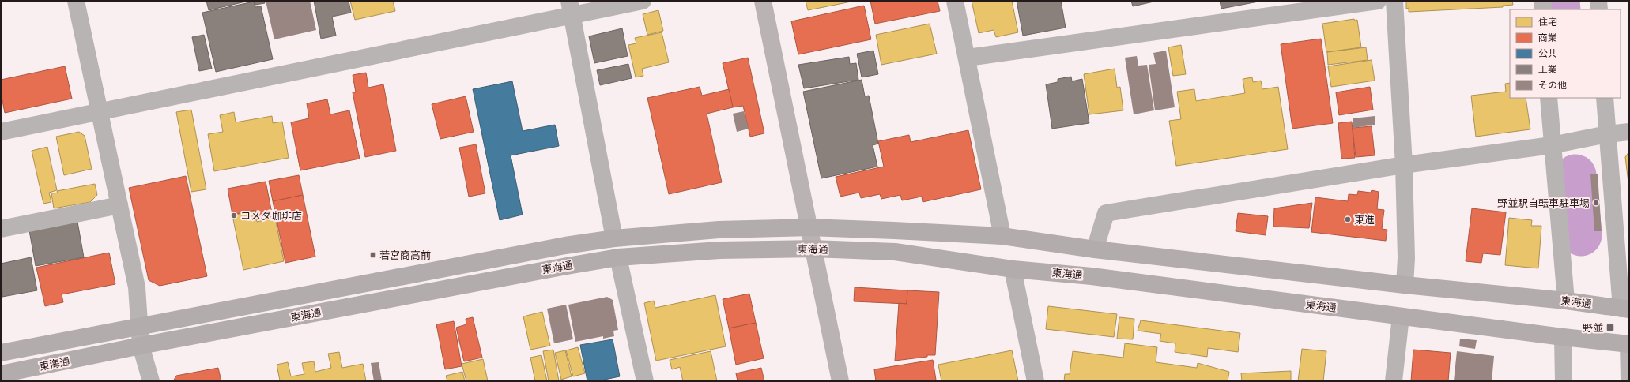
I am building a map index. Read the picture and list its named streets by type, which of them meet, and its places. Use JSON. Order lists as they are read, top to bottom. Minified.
{"streets":{"main road":["東海通"]},"places":{"other":["野並駅自転車駐車場","コメダ珈琲店","東進"],"transit":["若宮商高前","野並"]},"legend":["住宅","商業","公共","工業","その他"]}
